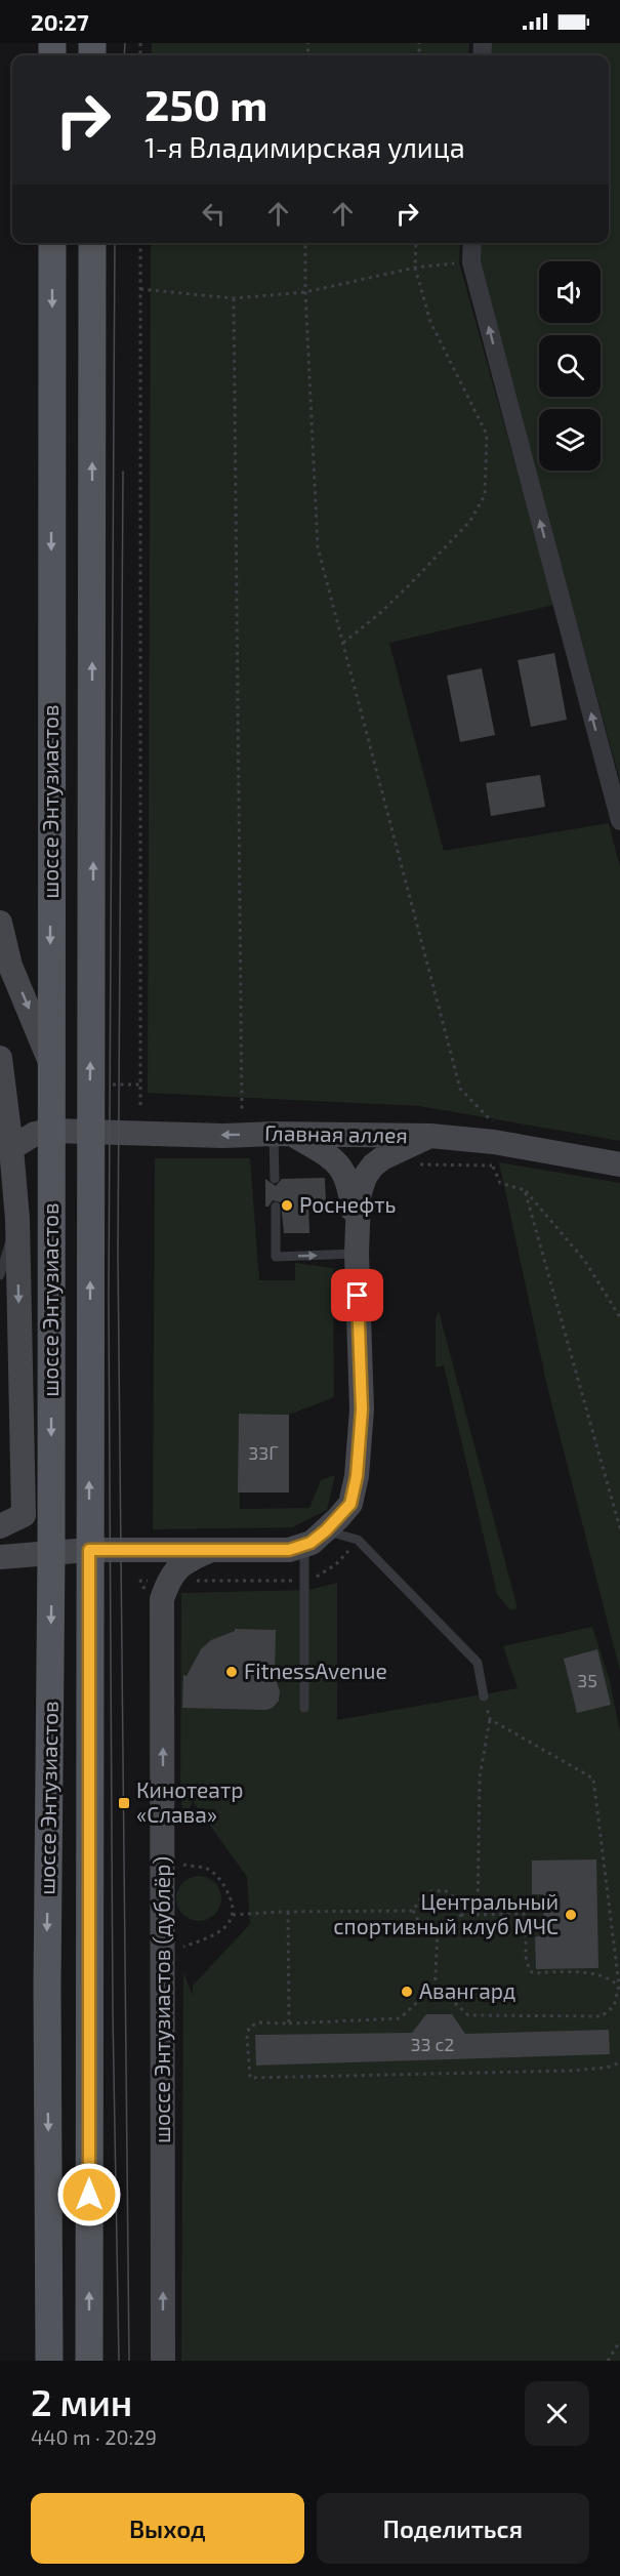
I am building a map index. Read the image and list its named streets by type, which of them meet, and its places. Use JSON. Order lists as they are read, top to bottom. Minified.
{"streets":{"main road":["шоссе Энтузиастов","Главная аллея","шоссе Энтузиастов (дублёр)"]},"crossings":[["шоссе Энтузиастов","Главная аллея"]],"one_way":["шоссе Энтузиастов (дублёр)"],"places":{"other":["Роснефть","FitnessAvenue","Центральный спортивный клуб МЧС","Авангард"],"transit":["Кинотеатр «Слава»"]},"house_numbers":["33Г","35","33 с2"],"page":{"status":"20:27","turn":["250 m","1-я Владимирская улица"],"heading":["2 мин","440 m · 20:29"],"buttons":["Выход","Поделиться"]}}
